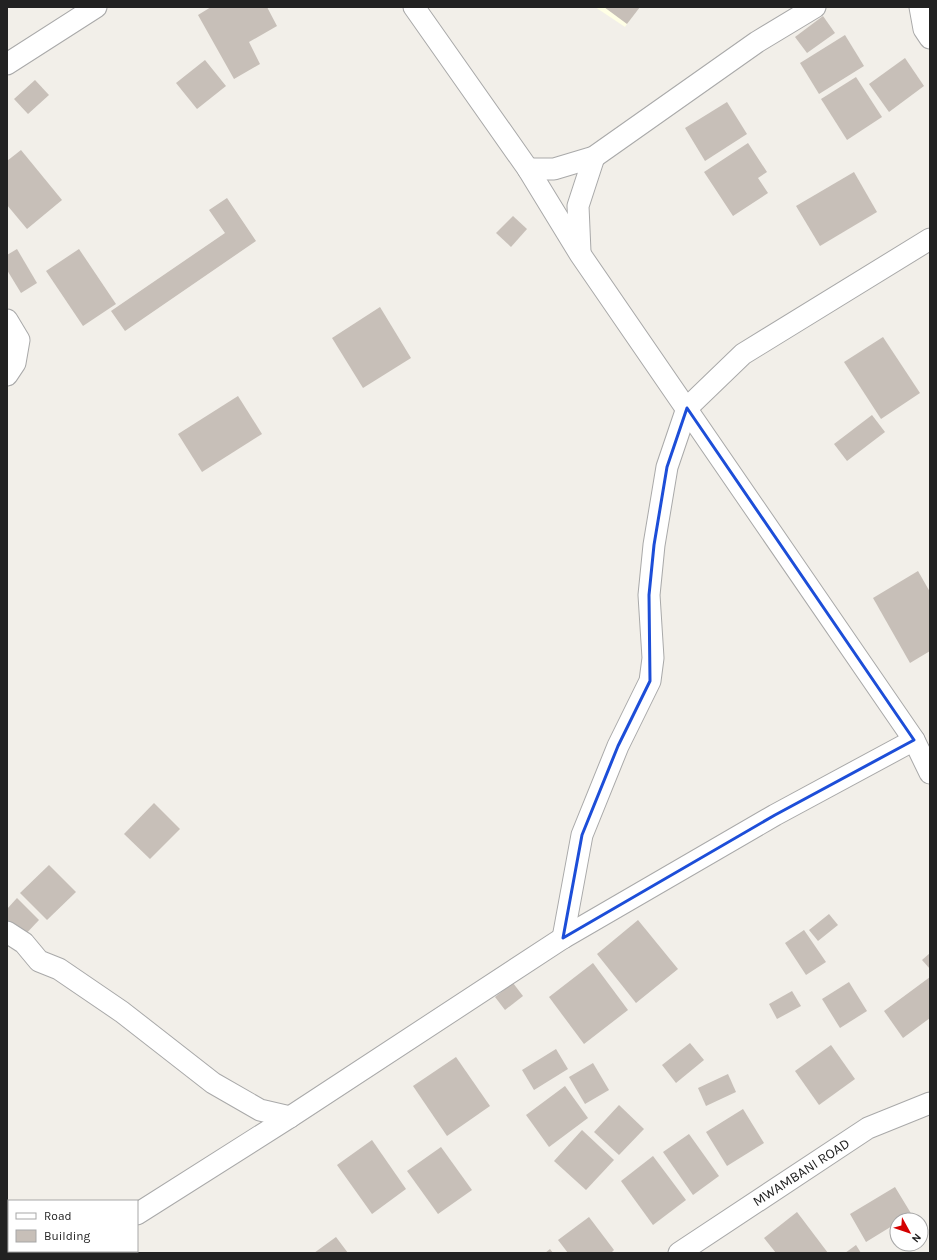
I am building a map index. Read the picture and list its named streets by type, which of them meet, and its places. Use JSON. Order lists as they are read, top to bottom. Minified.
{"streets":{"street":["MWAMBANI ROAD"]},"legend":["Road","Building"],"north":"bottom right"}
